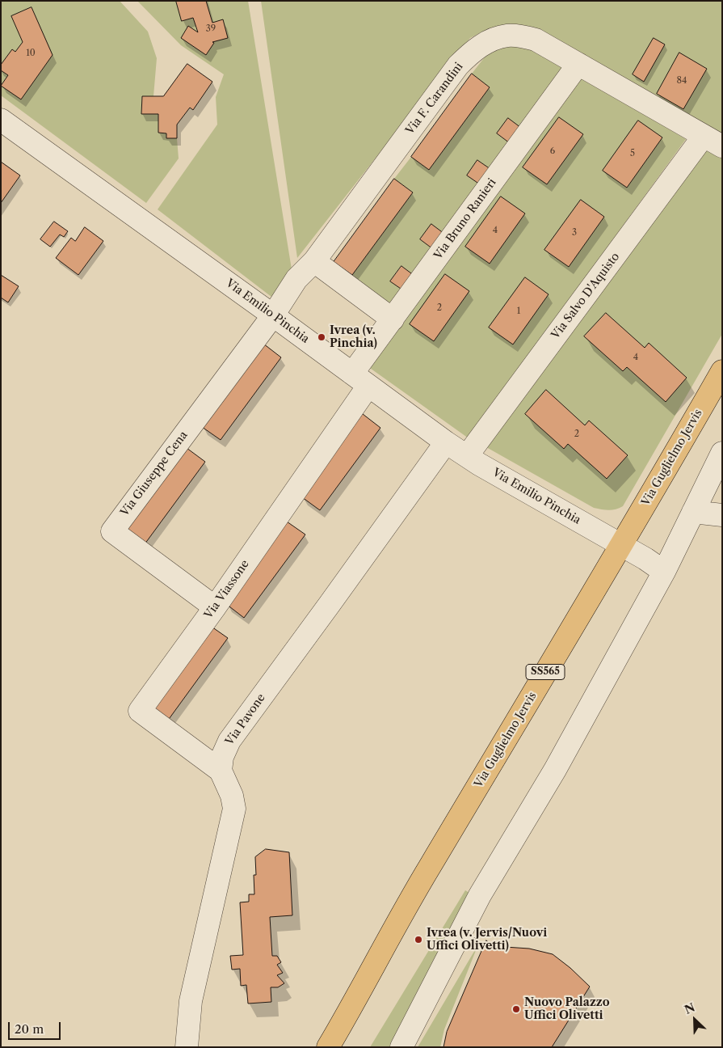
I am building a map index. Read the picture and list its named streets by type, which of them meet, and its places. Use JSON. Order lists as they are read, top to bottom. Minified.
{"streets":{"main road":["Via Guglielmo Jervis","SS565"],"street":["Via F. Carandini","Via Bruno Ranieri","Via Salvo D'Aquisto","Via Emilio Pinchia","Via Giuseppe Cena","Via Viassone","Via Pavone"]},"crossings":[["Via F. Carandini","Via Bruno Ranieri"],["Via F. Carandini","Via Salvo D'Aquisto"],["Via F. Carandini","Via Emilio Pinchia"],["Via F. Carandini","Via Giuseppe Cena"],["Via Bruno Ranieri","Via Emilio Pinchia"],["Via Bruno Ranieri","Via Viassone"],["Via Salvo D'Aquisto","Via Emilio Pinchia"],["Via Emilio Pinchia","Via Guglielmo Jervis"],["Via Emilio Pinchia","Via Giuseppe Cena"],["Via Emilio Pinchia","Via Viassone"],["Via Emilio Pinchia","Via Pavone"],["Via Giuseppe Cena","Via Viassone"],["Via Viassone","Via Pavone"]],"places":["Ivrea (v. Pinchia)","Ivrea (v. Jervis/Nuovi Uffici Olivetti)","Nuovo Palazzo Uffici Olivetti"],"house_numbers":["39","10","84","6","5","4","3","2","1","4","2"],"scale_bar":"20 m","north":"top left"}
